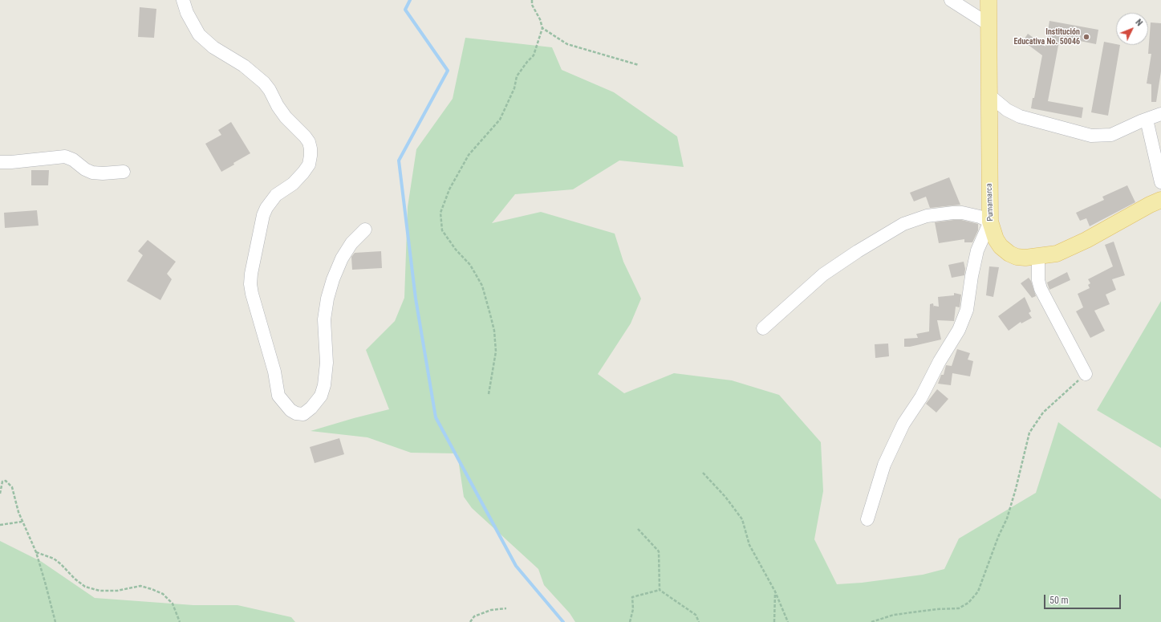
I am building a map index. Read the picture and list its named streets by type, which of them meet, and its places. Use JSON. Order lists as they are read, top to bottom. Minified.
{"streets":{"main road":["Pumamarca"]},"places":["Institución Educativa No. 50046"],"scale_bar":"50 m","north":"top right"}
